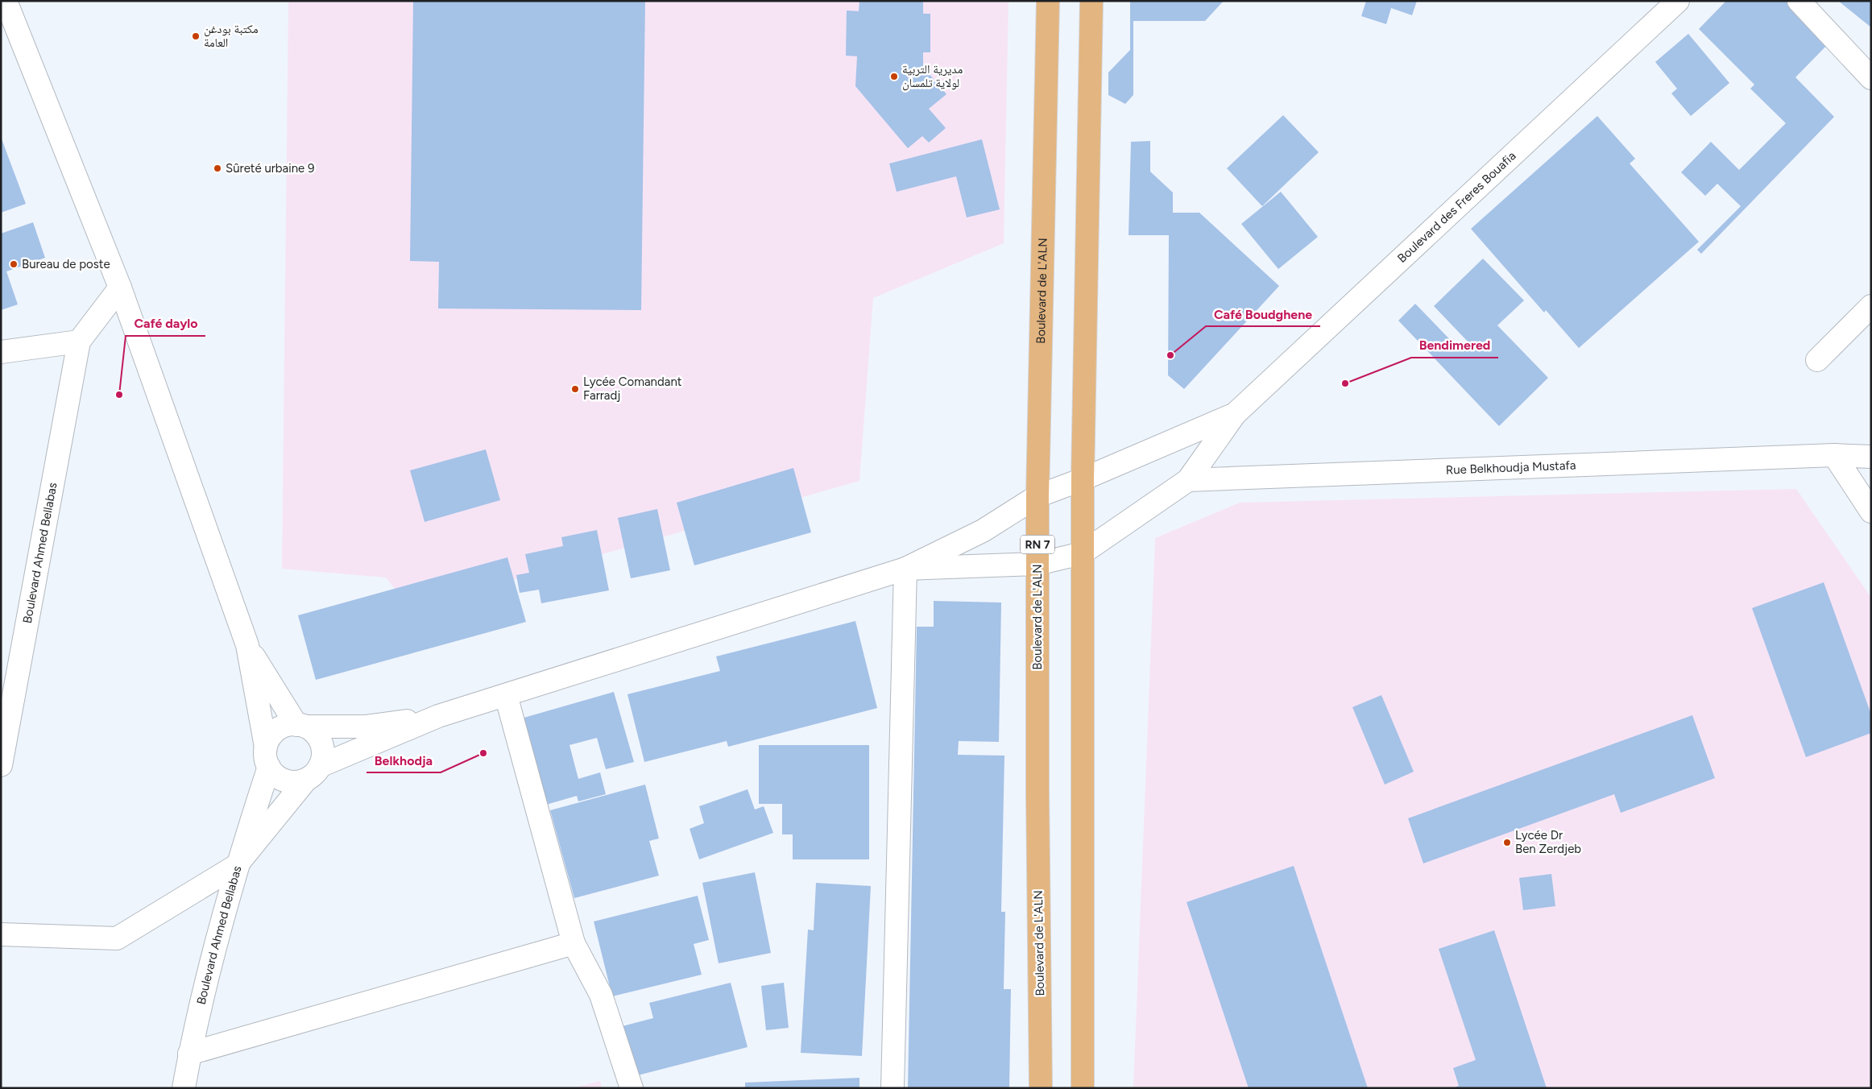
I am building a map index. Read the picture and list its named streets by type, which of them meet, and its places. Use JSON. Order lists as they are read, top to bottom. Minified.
{"streets":{"main road":["Boulevard de L'ALN","RN 7"],"street":["Boulevard des Freres Bouafia","Rue Belkhoudja Mustafa","Boulevard Ahmed Bellabas"]},"places":["مكتبة بودغن العامة","مديرية التربية لولاية تلمسان","Sûreté urbaine 9","Bureau de poste","Café Boudghene","Bendimered","Lycée Comandant Farradj","Café daylo","Belkhodja","Lycée Dr Ben Zerdjeb"]}
